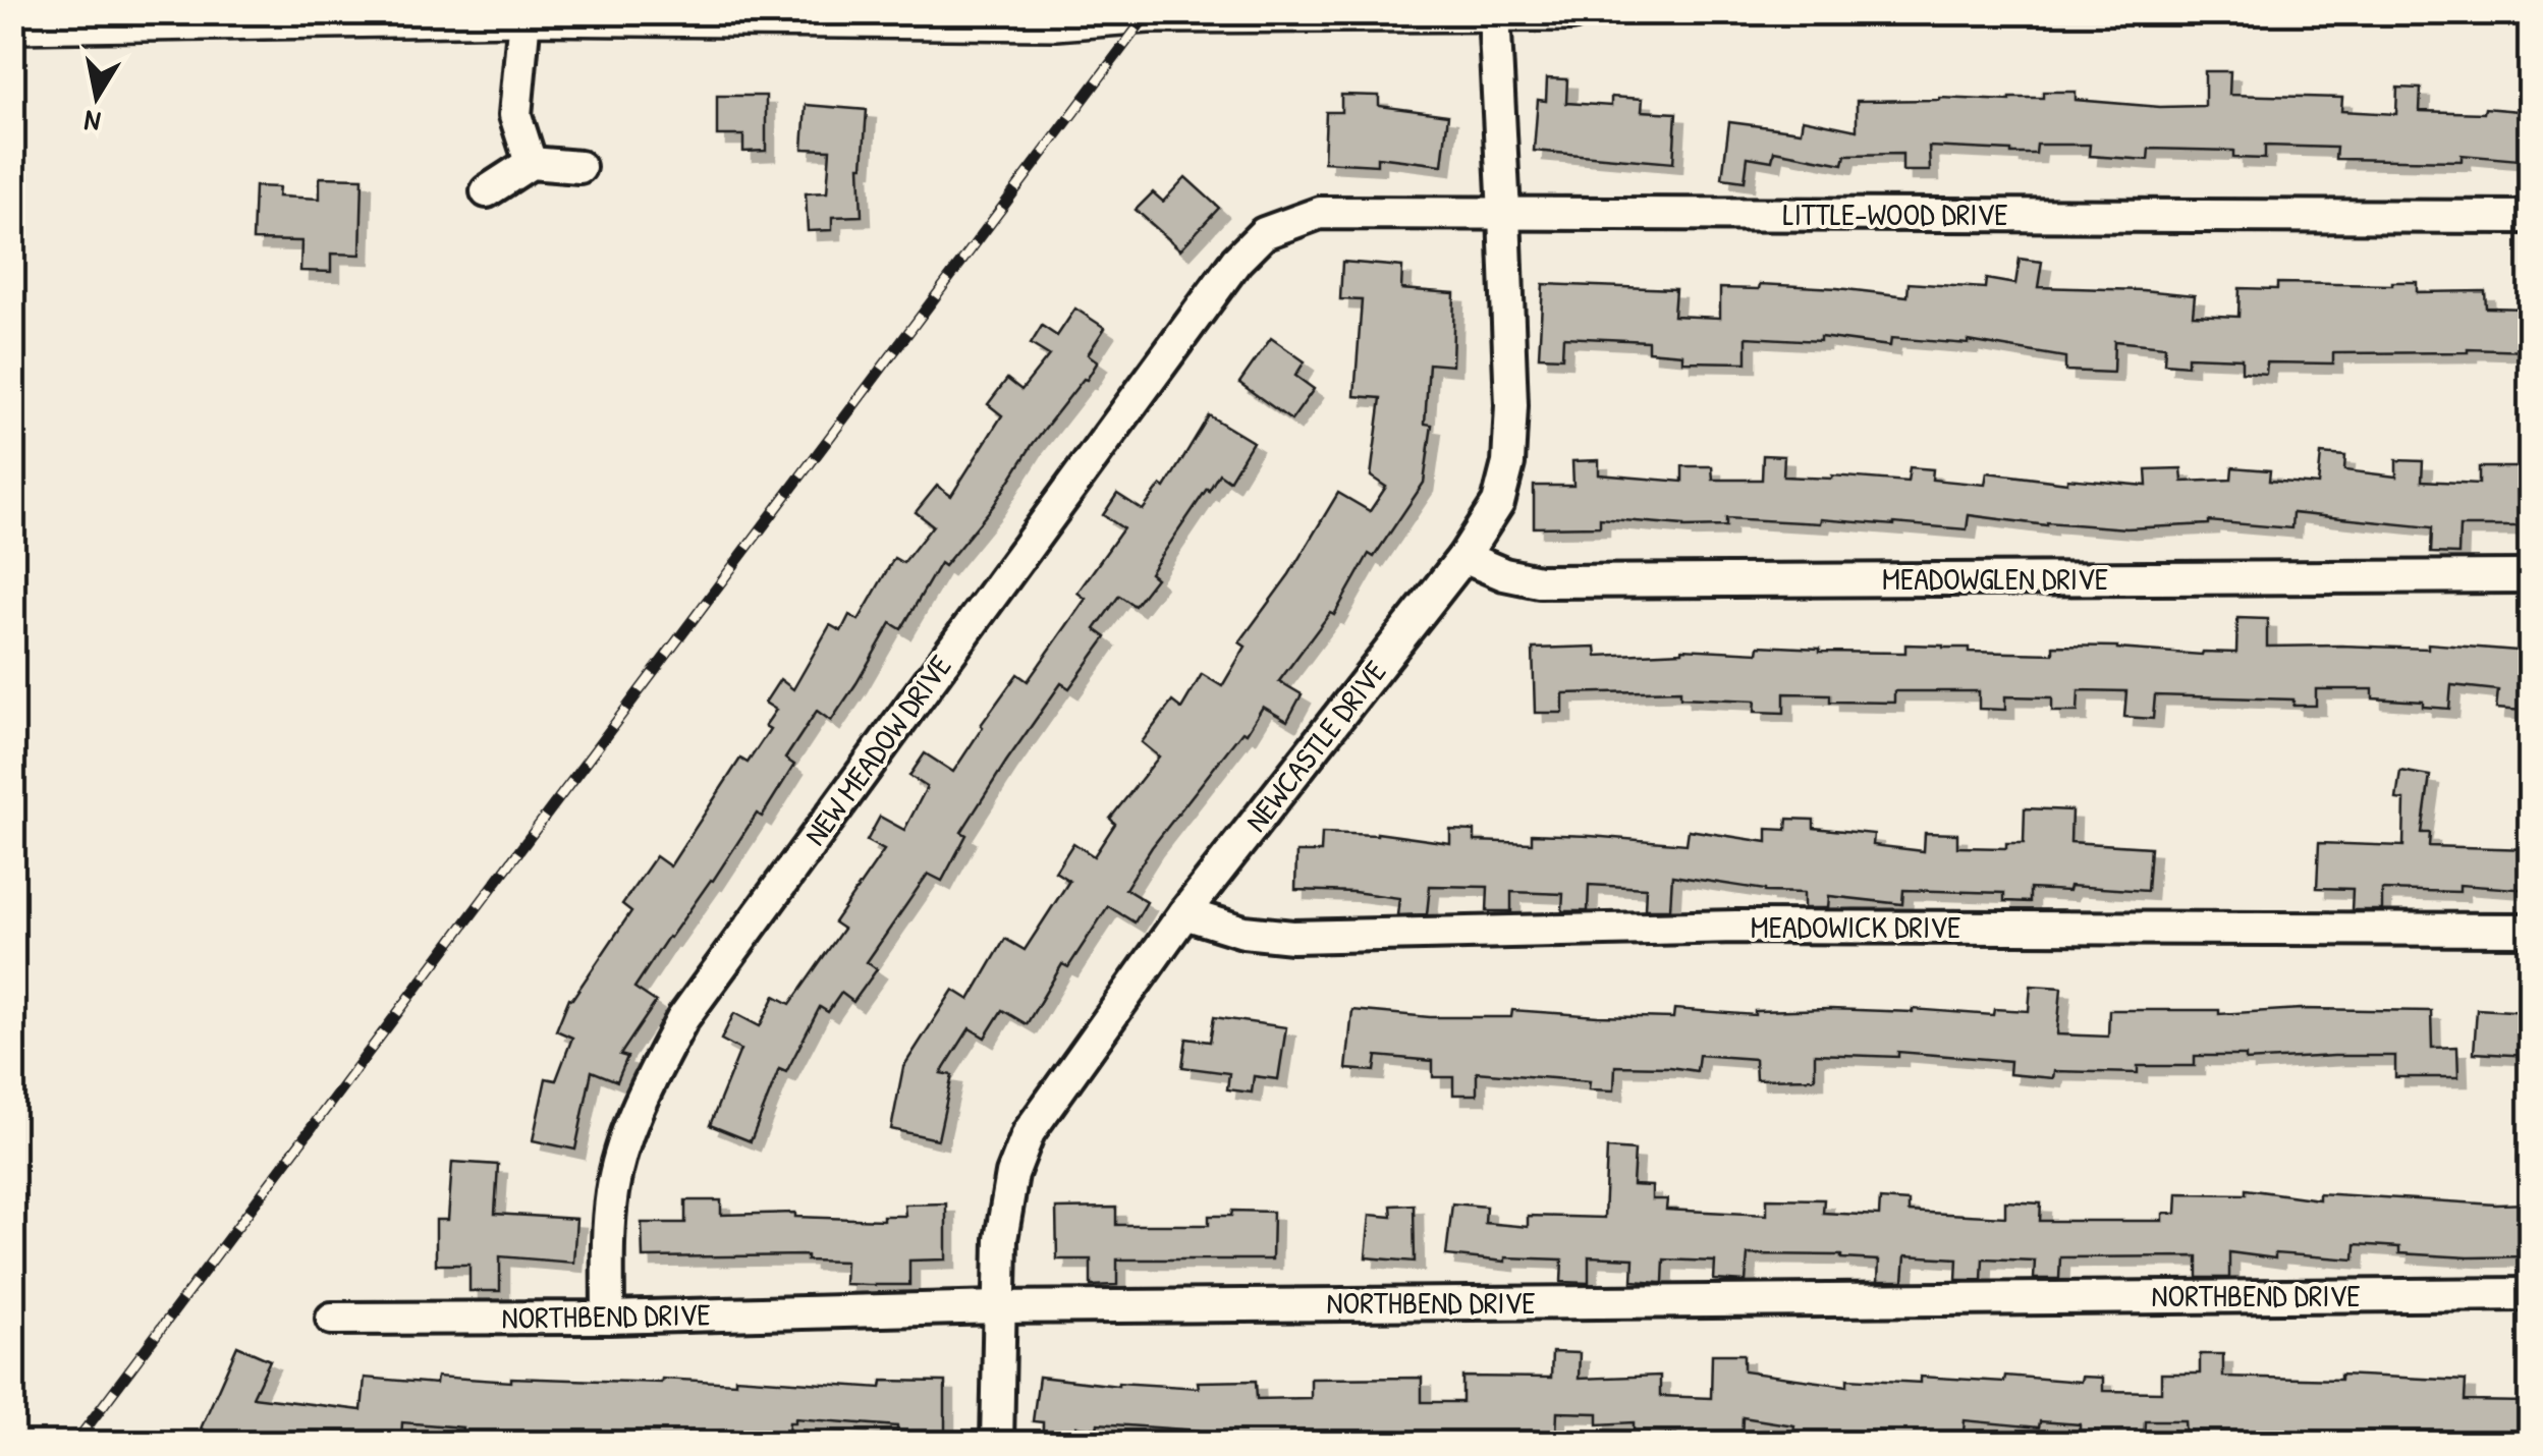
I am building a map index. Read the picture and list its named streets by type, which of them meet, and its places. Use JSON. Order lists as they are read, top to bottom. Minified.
{"streets":{"street":["LITTLE-WOOD DRIVE","MEADOWGLEN DRIVE","NEWCASTLE DRIVE","NEW MEADOW DRIVE","MEADOWICK DRIVE","NORTHBEND DRIVE"]},"crossings":[["LITTLE-WOOD DRIVE","NEWCASTLE DRIVE"],["LITTLE-WOOD DRIVE","NEW MEADOW DRIVE"],["MEADOWGLEN DRIVE","NEWCASTLE DRIVE"],["NEWCASTLE DRIVE","MEADOWICK DRIVE"],["NEWCASTLE DRIVE","NORTHBEND DRIVE"],["NEW MEADOW DRIVE","NORTHBEND DRIVE"]],"north":"bottom"}
